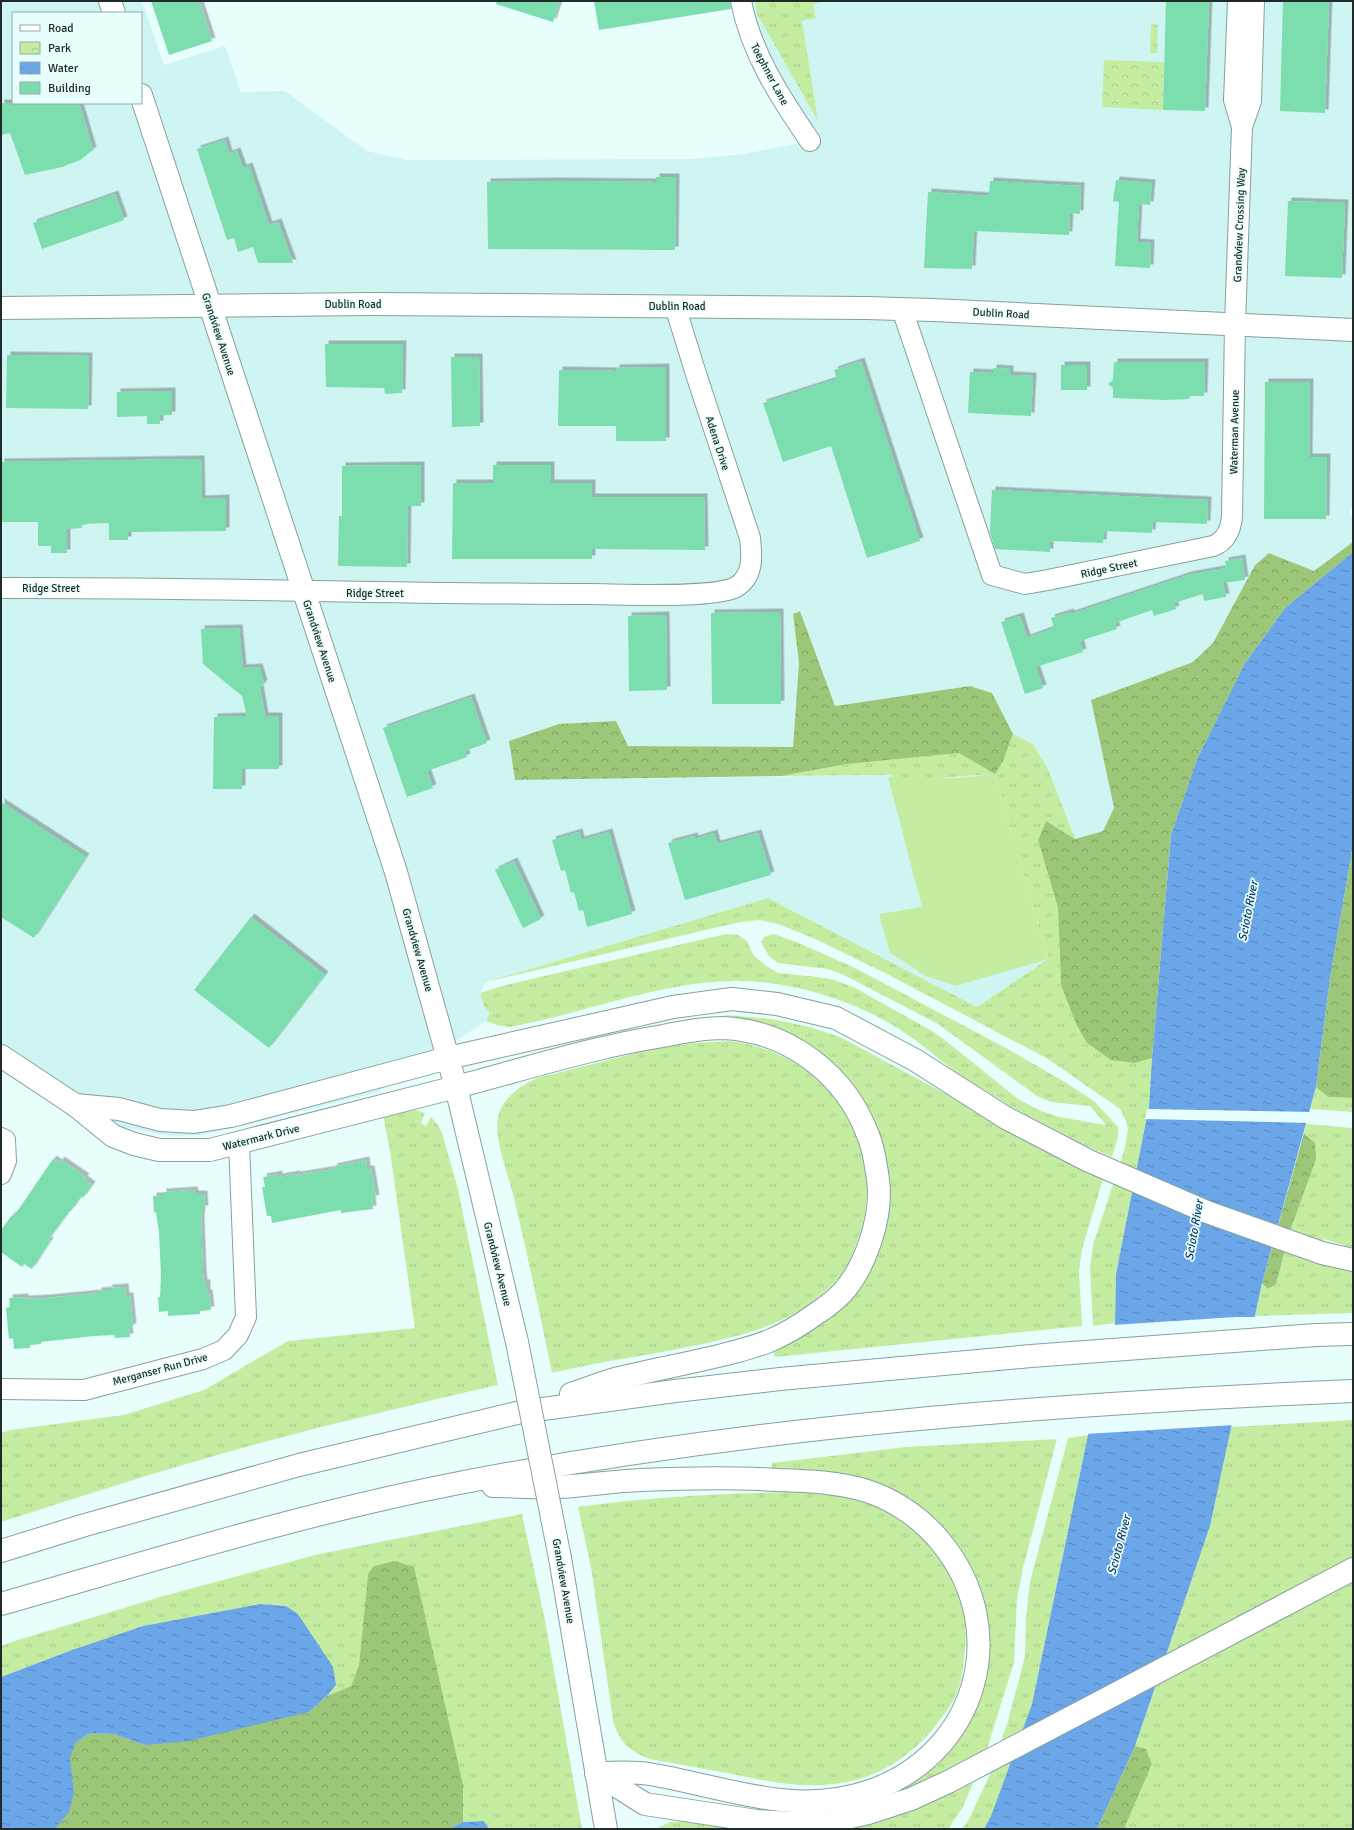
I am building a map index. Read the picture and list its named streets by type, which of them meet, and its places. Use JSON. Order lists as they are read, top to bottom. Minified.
{"streets":{"main road":["Dublin Road","Grandview Avenue","Watermark Drive"],"street":["Toephner Lane","Grandview Crossing Way","Waterman Avenue","Adena Drive","Ridge Street","Merganser Run Drive"]},"crossings":[["Grandview Crossing Way","Dublin Road"],["Grandview Crossing Way","Waterman Avenue"],["Dublin Road","Grandview Avenue"],["Dublin Road","Waterman Avenue"],["Dublin Road","Adena Drive"],["Dublin Road","Ridge Street"],["Grandview Avenue","Ridge Street"],["Grandview Avenue","Watermark Drive"],["Waterman Avenue","Ridge Street"],["Adena Drive","Ridge Street"],["Watermark Drive","Merganser Run Drive"]],"water":["Scioto River"],"legend":["Road","Park","Water","Building"]}
